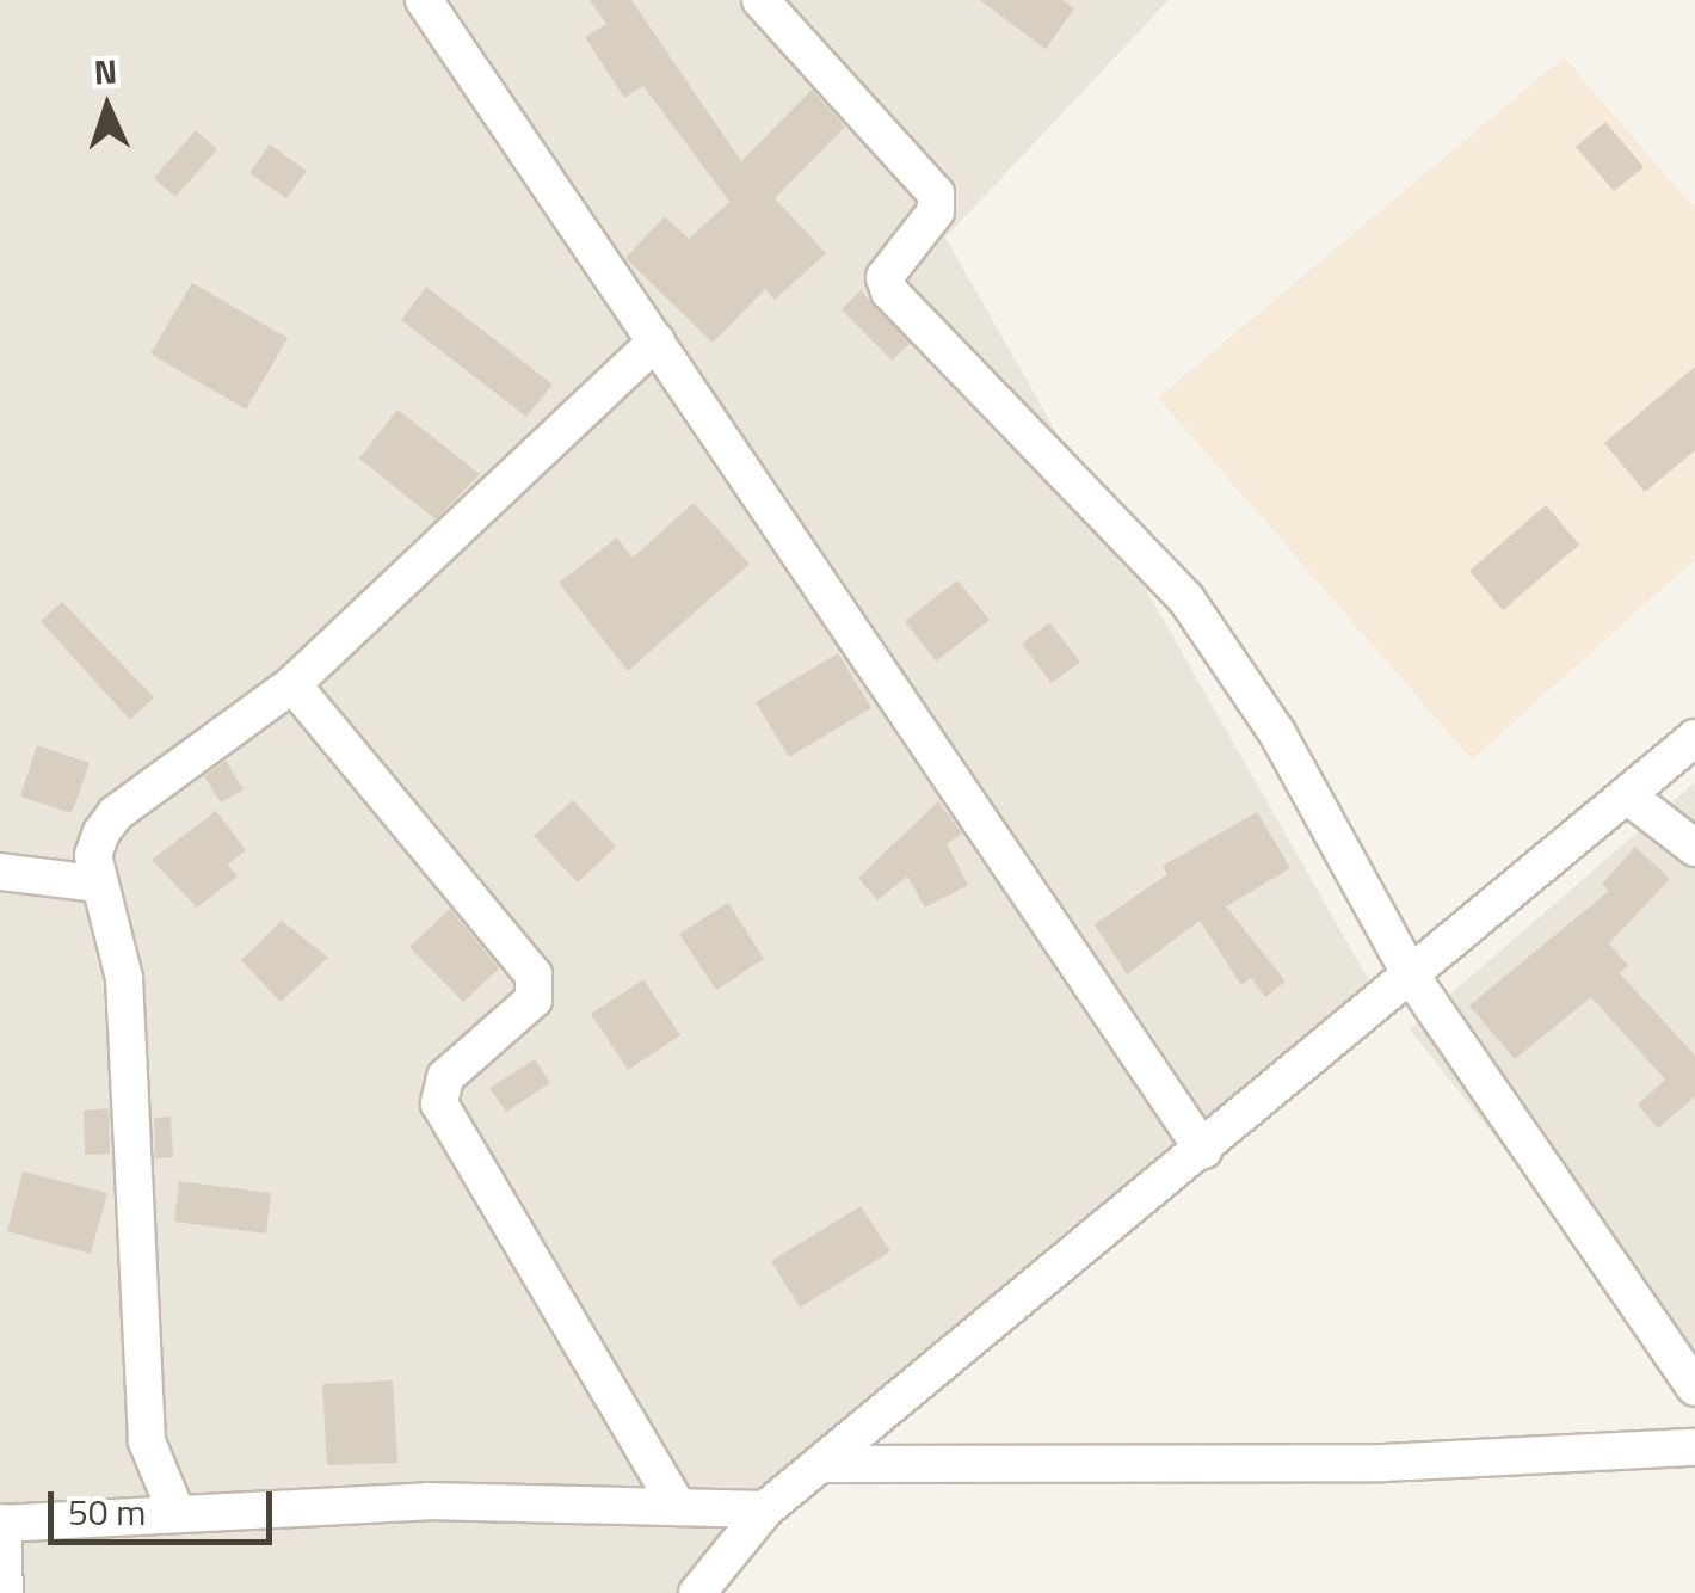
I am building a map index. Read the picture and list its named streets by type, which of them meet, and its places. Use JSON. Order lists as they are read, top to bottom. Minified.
{"scale_bar":"50 m","north":"top"}
